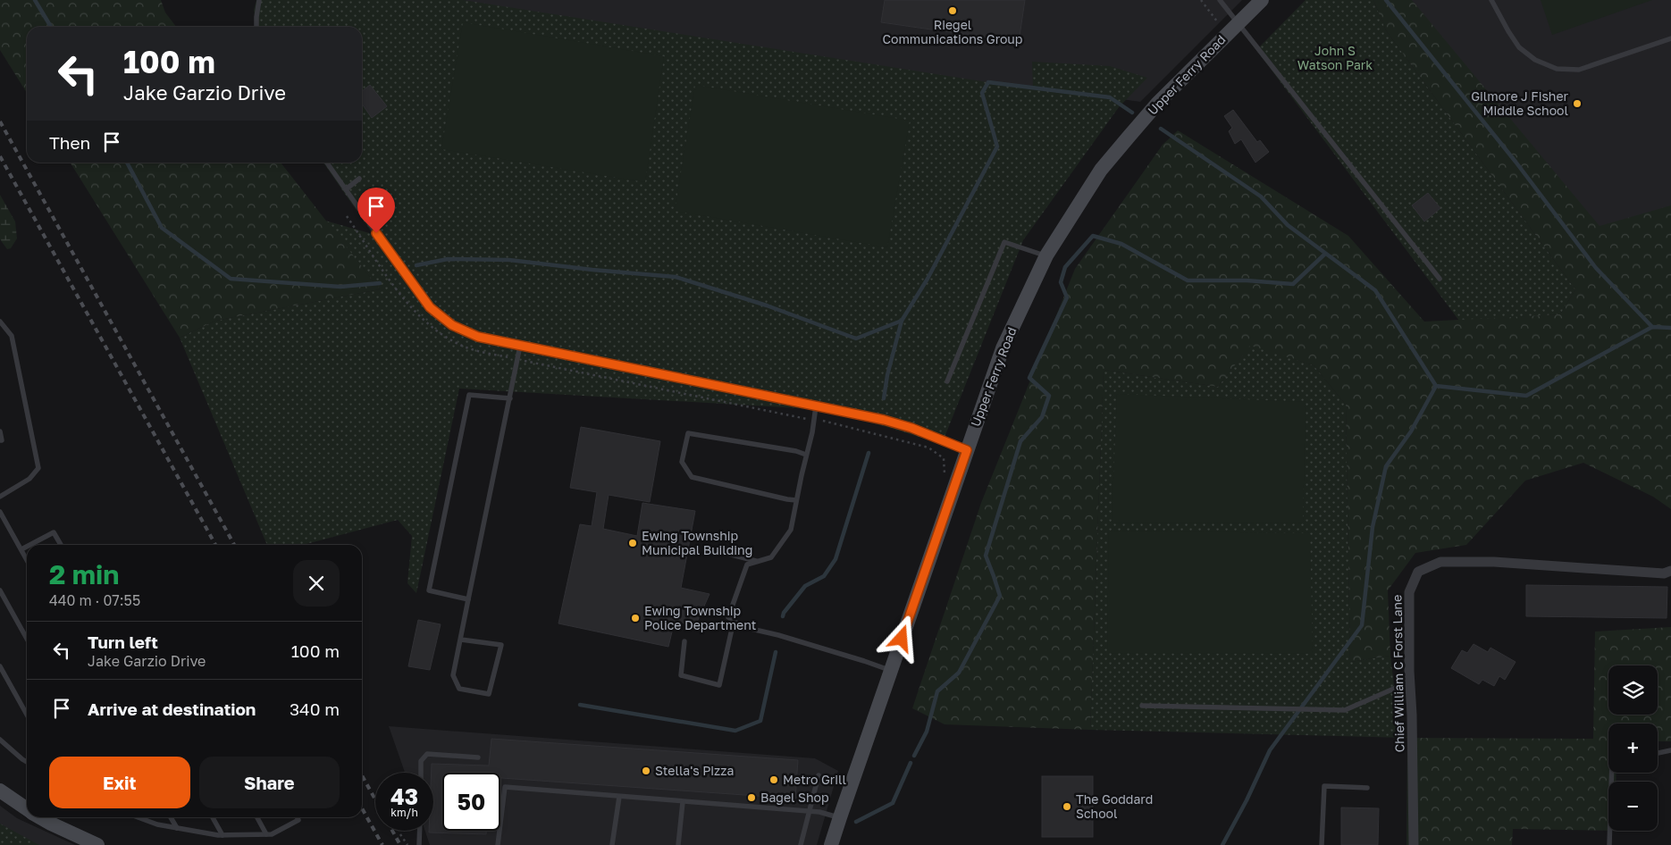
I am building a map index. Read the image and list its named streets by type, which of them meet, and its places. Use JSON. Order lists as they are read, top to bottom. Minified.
{"streets":{"main road":["Upper Ferry Road"],"street":["Chief William C Forst Lane"]},"parks":["John S Watson Park"],"places":["Riegel Communications Group","Gilmore J Fisher Middle School","Ewing Township Municipal Building","Ewing Township Police Department","Stella's Pizza","Metro Grill","Bagel Shop","The Goddard School"],"page":{"turn":["100 m","Jake Garzio Drive"],"then":"Then","heading":["2 min","440 m · 07:55"],"list":[{"name":"Turn left","note":"Jake Garzio Drive","value":"100 m"},{"name":"Arrive at destination","value":"340 m"}],"map_buttons":["+","−"],"buttons":["Exit","Share"],"speed":"43 km/h","limit":"50"}}
